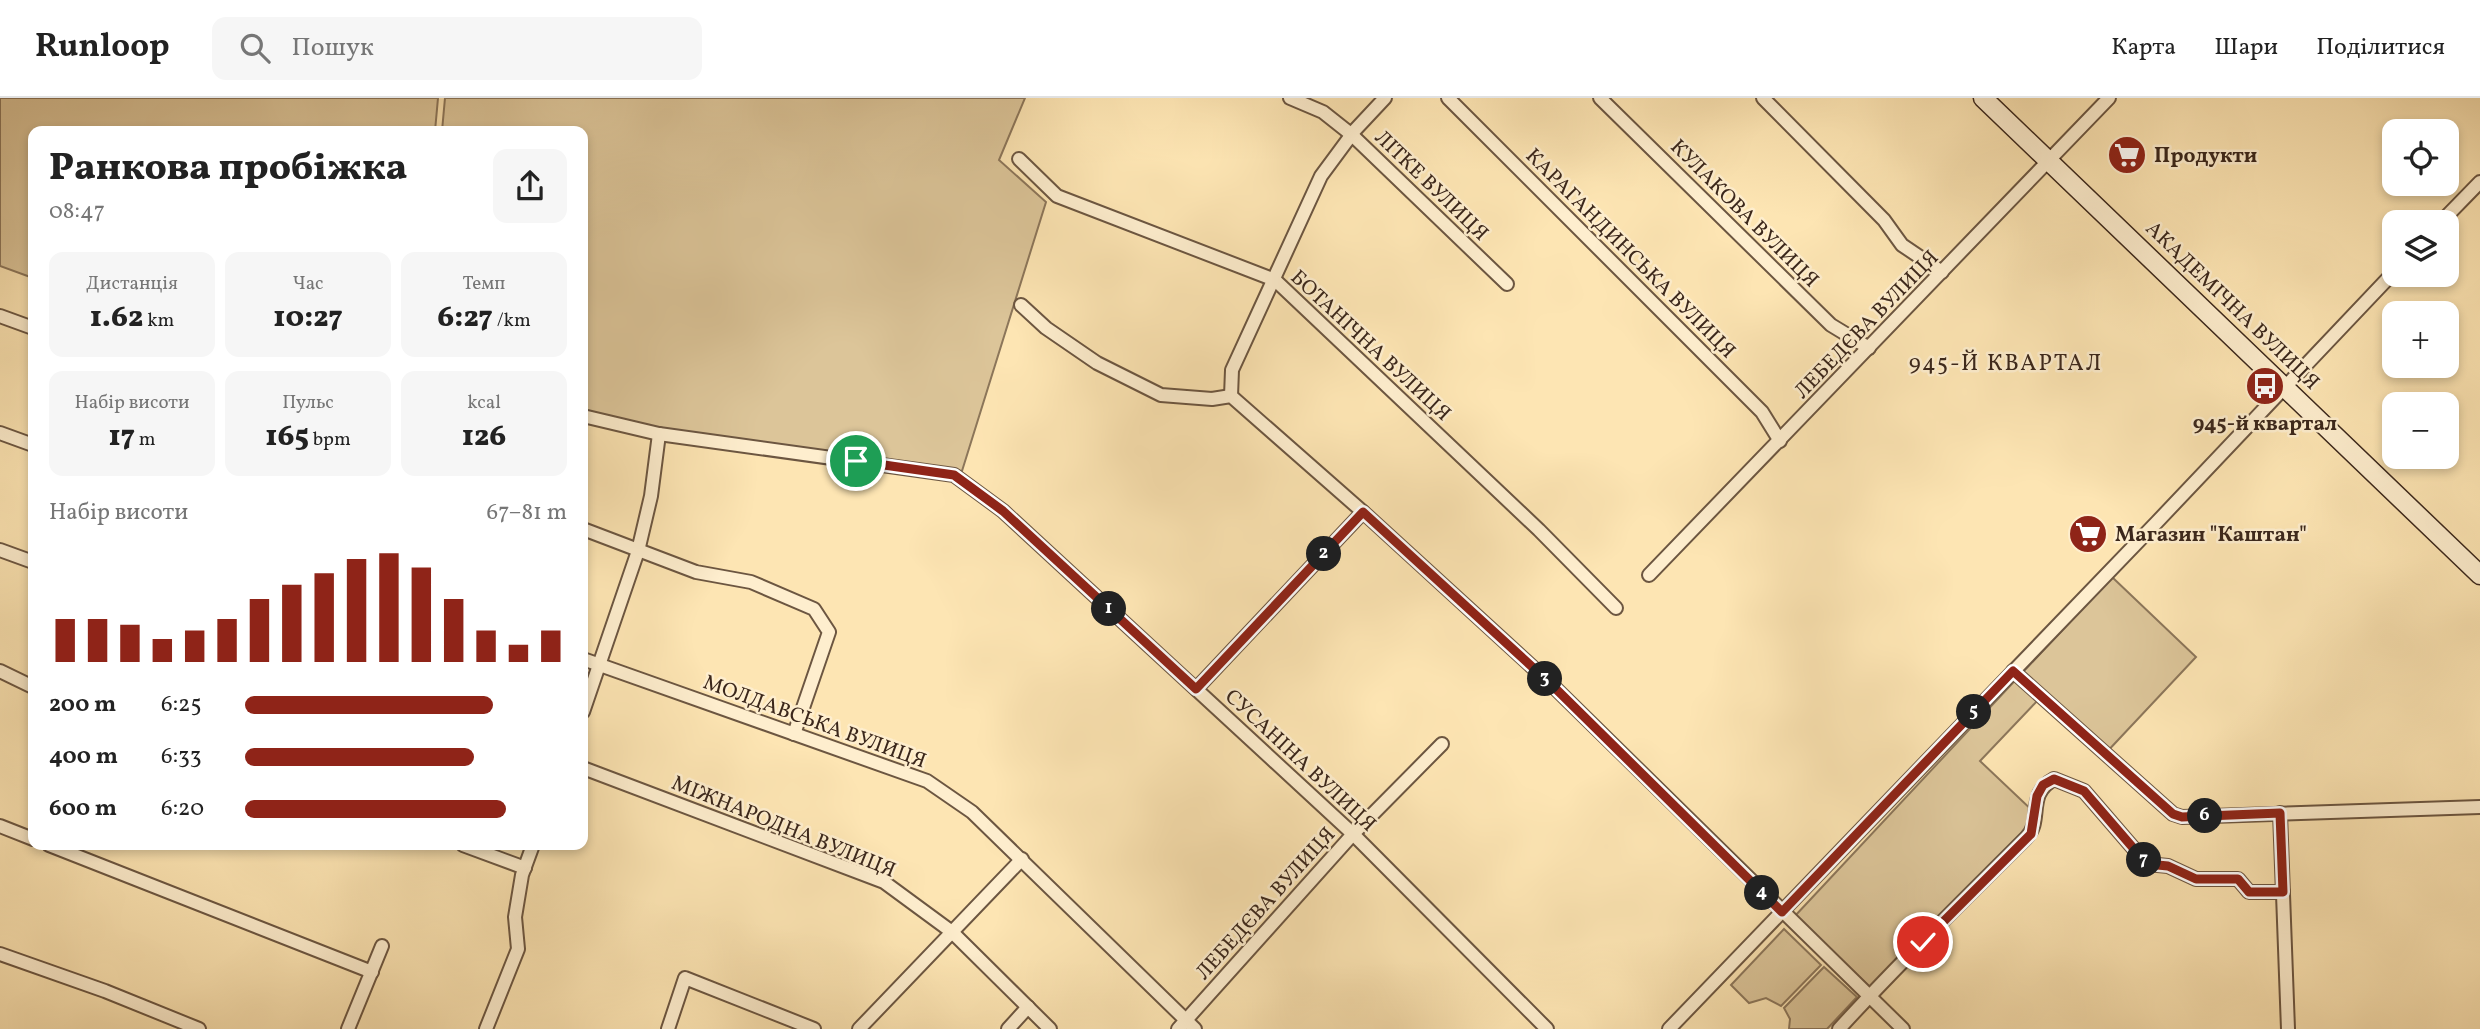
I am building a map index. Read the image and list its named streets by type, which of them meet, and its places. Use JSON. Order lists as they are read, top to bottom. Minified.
{"streets":{"main road":["АКАДЕМІЧНА ВУЛИЦЯ"],"street":["ЛІТКЕ ВУЛИЦЯ","КУЛАКОВА ВУЛИЦЯ","КАРАГАНДИНСЬКА ВУЛИЦЯ","ЛЕБЕДЄВА ВУЛИЦЯ","БОТАНІЧНА ВУЛИЦЯ","МОЛДАВСЬКА ВУЛИЦЯ","СУСАНІНА ВУЛИЦЯ","МІЖНАРОДНА ВУЛИЦЯ"]},"crossings":[["КУЛАКОВА ВУЛИЦЯ","ЛЕБЕДЄВА ВУЛИЦЯ"],["КАРАГАНДИНСЬКА ВУЛИЦЯ","ЛЕБЕДЄВА ВУЛИЦЯ"],["АКАДЕМІЧНА ВУЛИЦЯ","ЛЕБЕДЄВА ВУЛИЦЯ"],["ЛЕБЕДЄВА ВУЛИЦЯ","МОЛДАВСЬКА ВУЛИЦЯ"],["ЛЕБЕДЄВА ВУЛИЦЯ","СУСАНІНА ВУЛИЦЯ"]],"districts":["945-Й КВАРТАЛ"],"places":{"supermarket":["Продукти","Магазин \"Каштан\""],"bus stop":["945-й квартал"]},"page":{"header":"Runloop","search":"Пошук","nav":["Карта","Шари","Поділитися"],"map_buttons":["+","−"],"heading":["Ранкова пробіжка","08:47"],"stats":[["Дистанція","1.62 km"],["Час","10:27"],["Темп","6:27 /km"],["Набір висоти","17 m"],["Пульс","165 bpm"],["kcal","126"]],"chart":["Набір висоти","67–81 m"],"pins":["2","1","3","5","6","7","4"],"list":[{"name":"200 m","note":"6:25"},{"name":"400 m","note":"6:33"},{"name":"600 m","note":"6:20"}]}}
